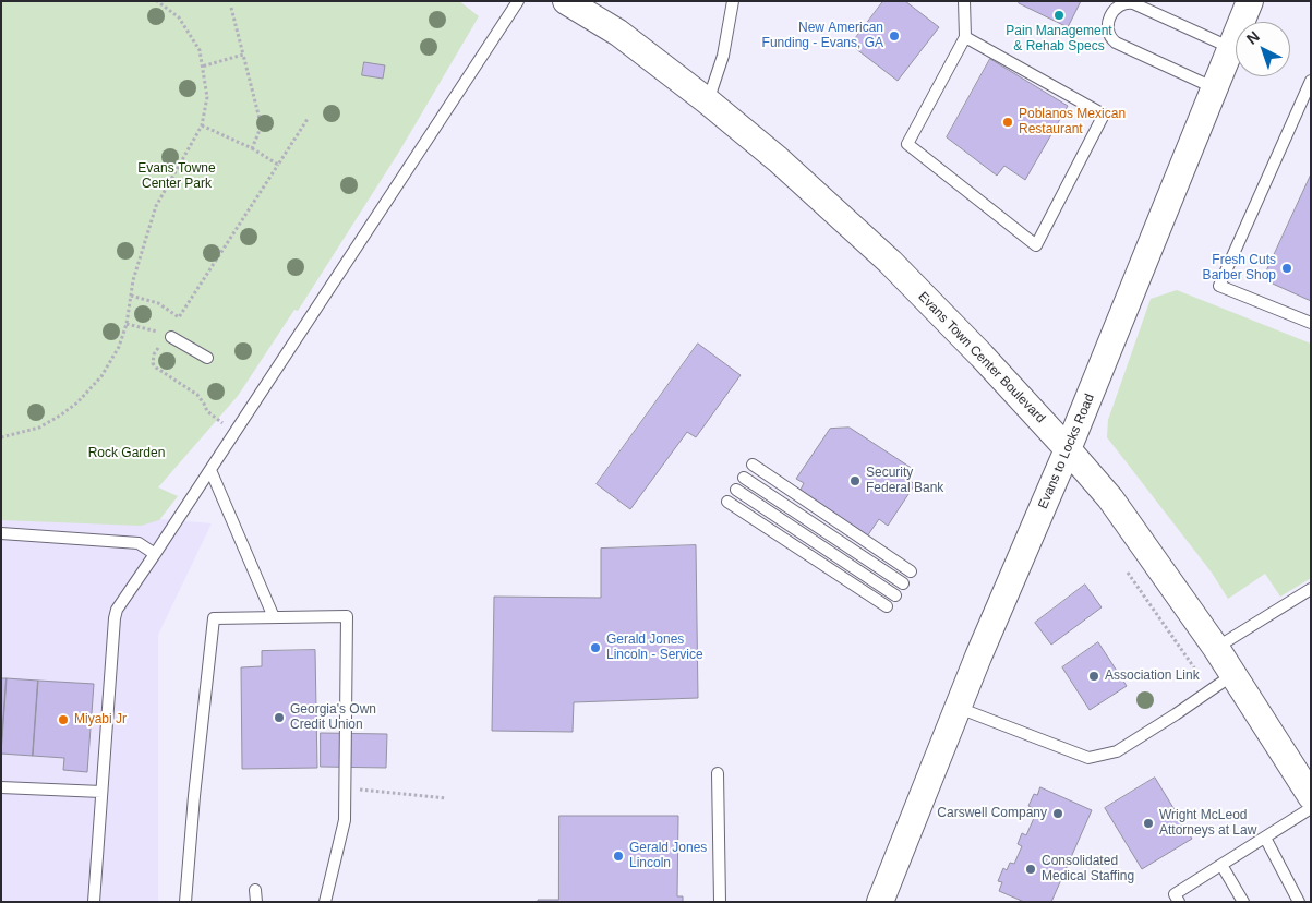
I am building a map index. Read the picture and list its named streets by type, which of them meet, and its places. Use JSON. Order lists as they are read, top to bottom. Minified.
{"streets":{"street":["Evans Town Center Boulevard","Evans to Locks Road"]},"crossings":[["Evans Town Center Boulevard","Evans to Locks Road"]],"parks":["Evans Towne Center Park","Rock Garden"],"places":["Pain Management & Rehab Specs","New American Funding - Evans, GA","Poblanos Mexican Restaurant","Fresh Cuts Barber Shop","Security Federal Bank","Gerald Jones Lincoln - Service","Association Link","Georgia's Own Credit Union","Miyabi Jr","Carswell Company","Wright McLeod Attorneys at Law","Gerald Jones Lincoln","Consolidated Medical Staffing"],"north":"top left"}
